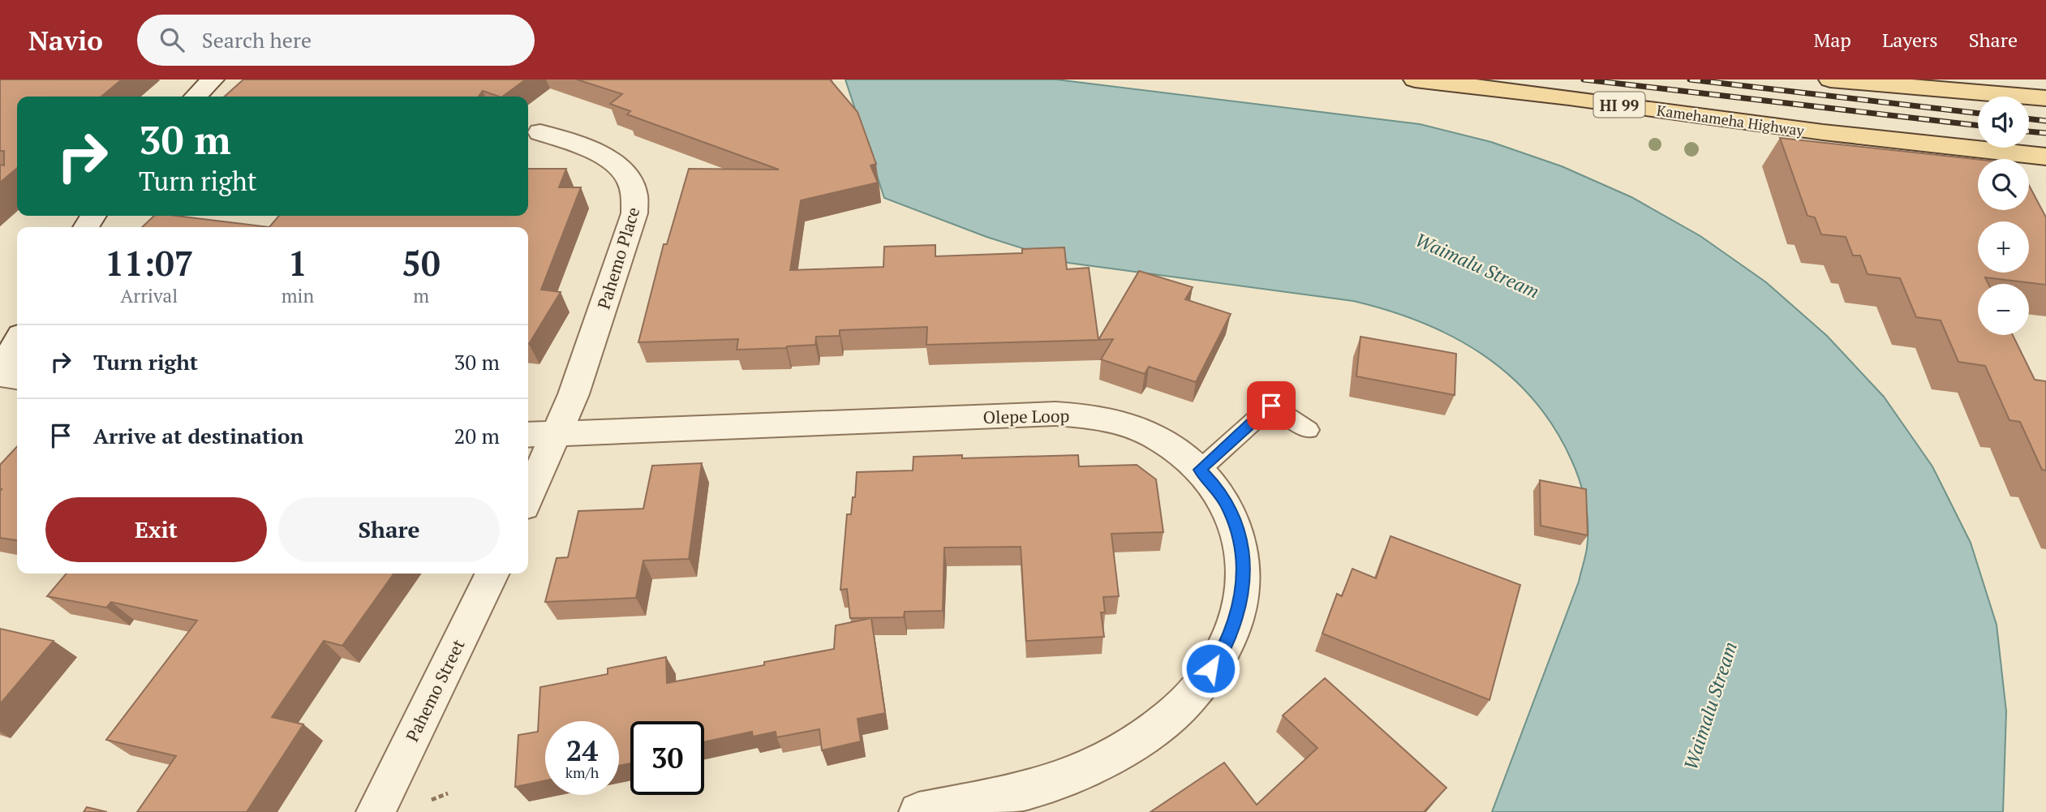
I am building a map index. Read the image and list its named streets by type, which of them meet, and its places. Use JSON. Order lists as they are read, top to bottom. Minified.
{"streets":{"main road":["HI 99","Kamehameha Highway"],"street":["Pahemo Place","Olepe Loop","Pahemo Street"]},"crossings":[["Pahemo Place","Olepe Loop"]],"water":["Waimalu Stream"],"page":{"header":"Navio","search":"Search here","nav":["Map","Layers","Share"],"map_buttons":["+","−"],"turn":["30 m","Turn right"],"eta":["11:07","Arrival","1","min","50","m"],"list":[{"name":"Turn right","value":"30 m"},{"name":"Arrive at destination","value":"20 m"}],"buttons":["Exit","Share"],"speed":"24 km/h","limit":"30"}}
